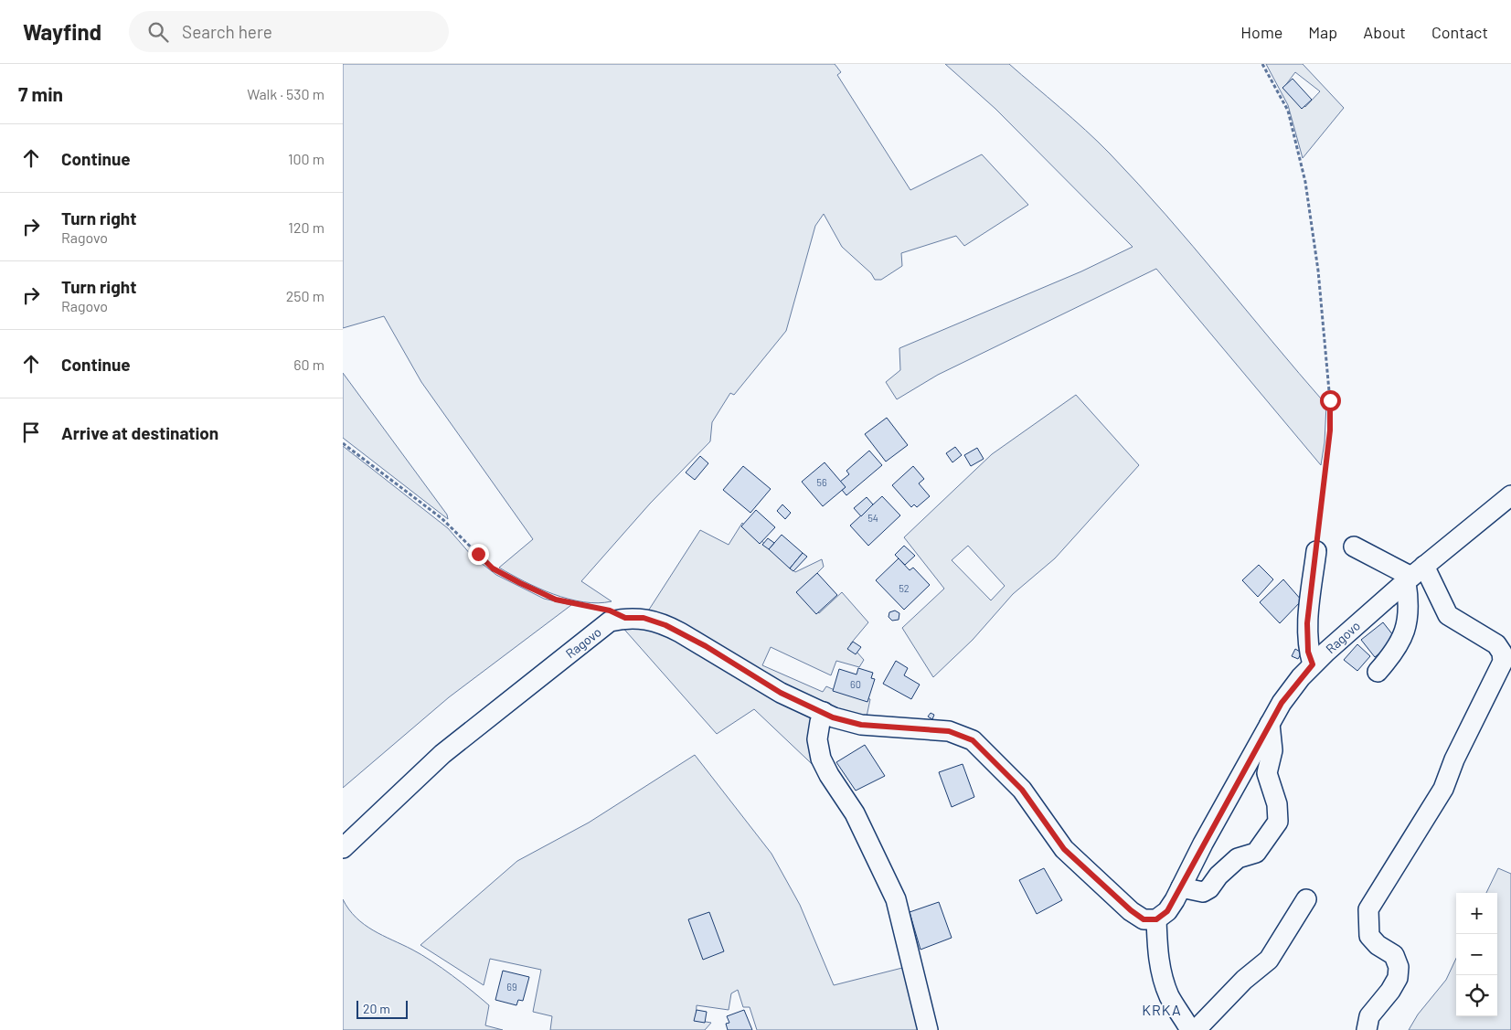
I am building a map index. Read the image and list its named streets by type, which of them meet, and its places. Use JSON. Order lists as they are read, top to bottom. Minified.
{"streets":{"street":["Ragovo"]},"districts":["KRKA"],"house_numbers":["56","54","52","60","69"],"scale_bar":"20 m","page":{"header":"Wayfind","search":"Search here","nav":["Home","Map","About","Contact"],"heading":["7 min","Walk · 530 m"],"list":[["Continue","100 m"],["Turn right","Ragovo","120 m"],["Turn right","Ragovo","250 m"],["Continue","60 m"],"Arrive at destination"],"map_buttons":["+","−"],"scale":"20 m"}}
